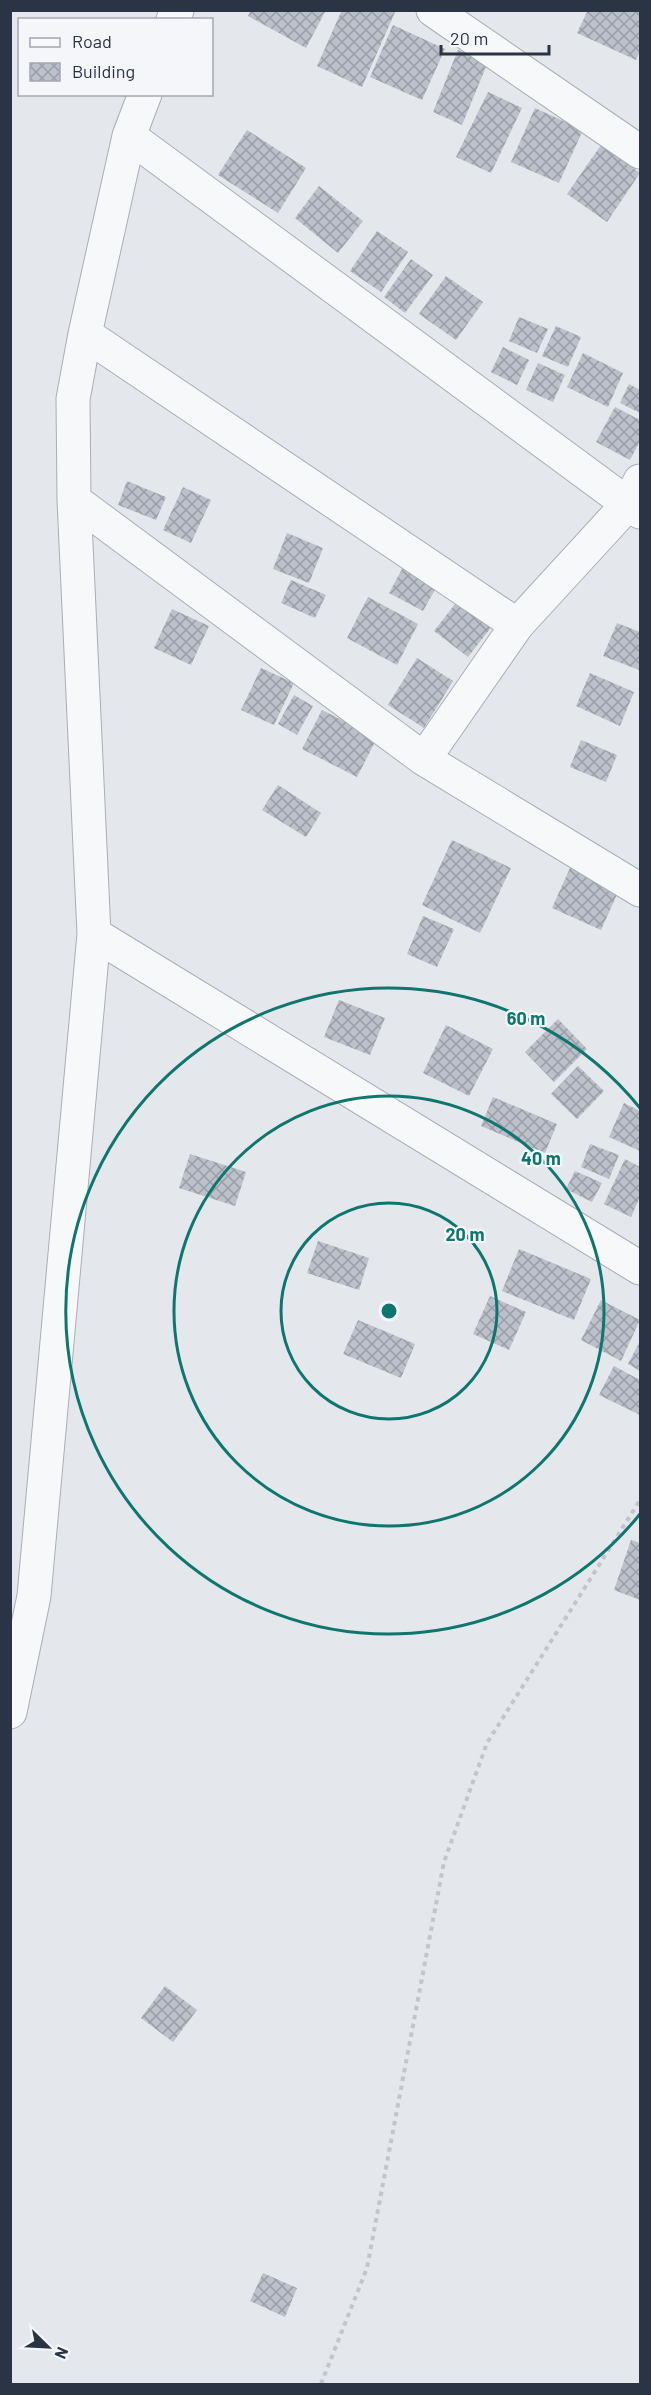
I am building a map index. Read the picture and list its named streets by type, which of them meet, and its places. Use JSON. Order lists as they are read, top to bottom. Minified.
{"legend":["Road","Building"],"scale_bar":"20 m","north":"bottom right","rings":["60 m","40 m","20 m"]}
